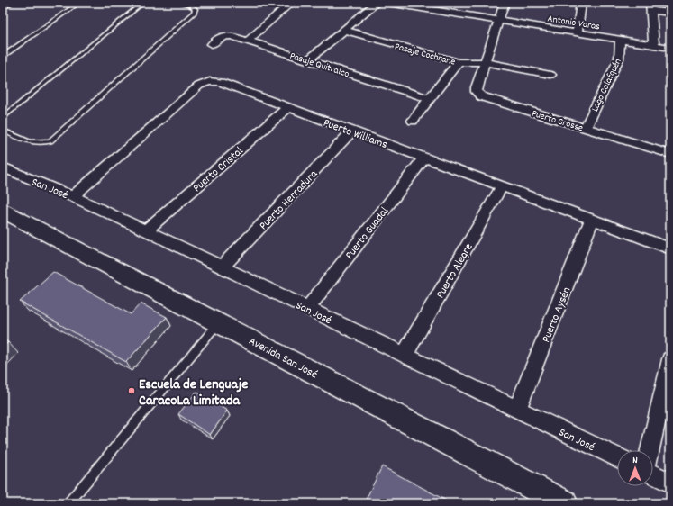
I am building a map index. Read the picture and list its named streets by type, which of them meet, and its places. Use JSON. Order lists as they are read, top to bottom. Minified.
{"streets":{"main road":["Avenida San José"],"street":["Antonio Varas","Pasaje Cochrane","Pasaje Quitralco","Lago Calafquén","Puerto Grosse","Puerto Williams","Puerto Cristal","San José","Puerto Herradura","Puerto Guadal","Puerto Alegre","Puerto Aysén"]},"crossings":[["Antonio Varas","Lago Calafquén"],["Antonio Varas","Puerto Grosse"],["Pasaje Cochrane","Puerto Grosse"],["Lago Calafquén","Puerto Grosse"],["Puerto Williams","Puerto Cristal"],["Puerto Williams","San José"],["Puerto Williams","Puerto Herradura"],["Puerto Williams","Puerto Guadal"],["Puerto Williams","Puerto Alegre"],["Puerto Williams","Puerto Aysén"],["Puerto Cristal","San José"],["San José","Puerto Herradura"],["San José","Puerto Guadal"],["San José","Puerto Alegre"],["San José","Puerto Aysén"]],"places":["Escuela de Lenguaje CaracoLa Limitada"],"north":"top"}
